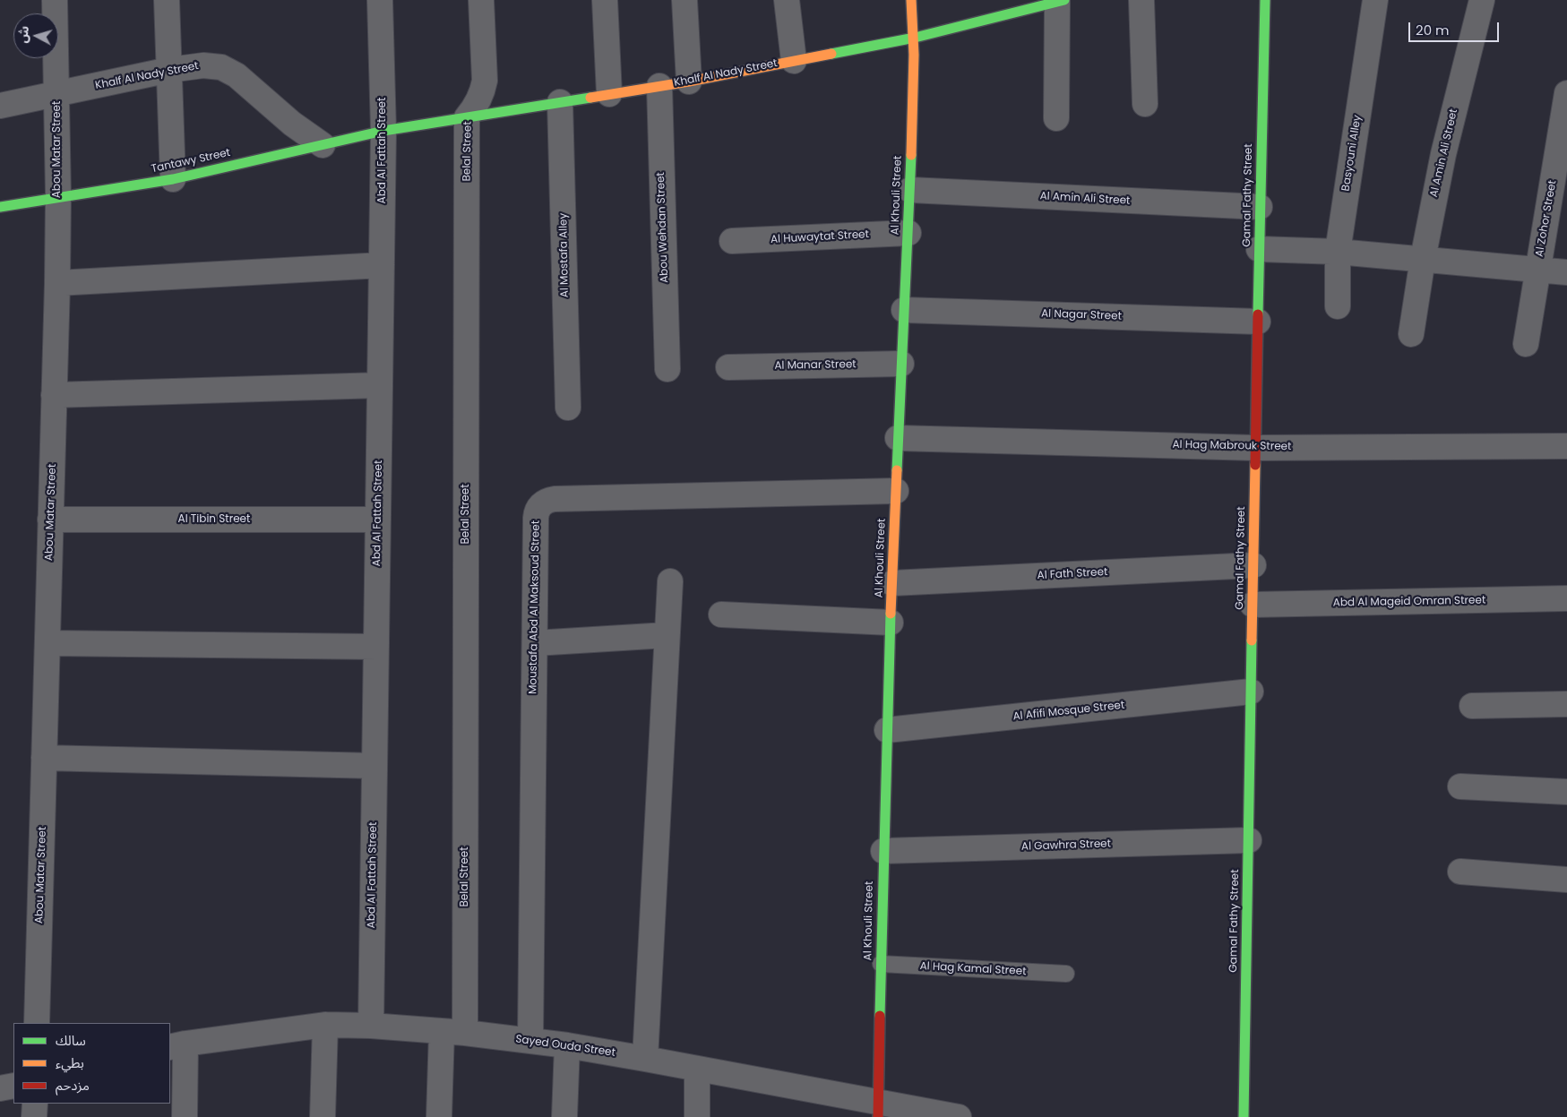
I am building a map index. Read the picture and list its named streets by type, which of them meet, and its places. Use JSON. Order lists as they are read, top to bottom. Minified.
{"streets":{"street":["Khalf Al Nady Street","Abou Matar Street","Abd Al Fattah Street","Belal Street","Basyouni Alley","Al Amin Ali Street","Tantawy Street","Al Khouli Street","Gamal Fathy Street","Al Zohor Street","Abou Wehdan Street","Al Huwaytat Street","Al Mostafa Alley","Al Nagar Street","Al Manar Street","Al Hag Mabrouk Street","Al Tibin Street","Al Fath Street","Abd Al Mageid Omran Street","Moustafa Abd Al Maksoud Street","Al Afifi Mosque Street","Al Gawhra Street","Sayed Ouda Street"],"lane":["Al Hag Kamal Street"]},"crossings":[["Khalf Al Nady Street","Abou Matar Street"],["Khalf Al Nady Street","Abd Al Fattah Street"],["Khalf Al Nady Street","Belal Street"],["Khalf Al Nady Street","Tantawy Street"],["Khalf Al Nady Street","Al Khouli Street"],["Khalf Al Nady Street","Abou Wehdan Street"],["Khalf Al Nady Street","Al Mostafa Alley"],["Abou Matar Street","Tantawy Street"],["Abou Matar Street","Al Tibin Street"],["Abd Al Fattah Street","Tantawy Street"],["Abd Al Fattah Street","Al Tibin Street"],["Abd Al Fattah Street","Sayed Ouda Street"],["Belal Street","Sayed Ouda Street"],["Al Amin Ali Street","Al Khouli Street"],["Al Amin Ali Street","Gamal Fathy Street"],["Al Khouli Street","Al Huwaytat Street"],["Al Khouli Street","Al Nagar Street"],["Al Khouli Street","Al Manar Street"],["Al Khouli Street","Al Hag Mabrouk Street"],["Al Khouli Street","Al Fath Street"],["Al Khouli Street","Moustafa Abd Al Maksoud Street"],["Al Khouli Street","Al Afifi Mosque Street"],["Al Khouli Street","Al Gawhra Street"],["Al Khouli Street","Al Hag Kamal Street"],["Al Khouli Street","Sayed Ouda Street"],["Gamal Fathy Street","Al Nagar Street"],["Gamal Fathy Street","Al Hag Mabrouk Street"],["Gamal Fathy Street","Al Fath Street"],["Gamal Fathy Street","Abd Al Mageid Omran Street"],["Gamal Fathy Street","Al Afifi Mosque Street"],["Gamal Fathy Street","Al Gawhra Street"],["Moustafa Abd Al Maksoud Street","Sayed Ouda Street"]],"legend":["سالك","بطيء","مزدحم"],"scale_bar":"20 m","north":"left"}
